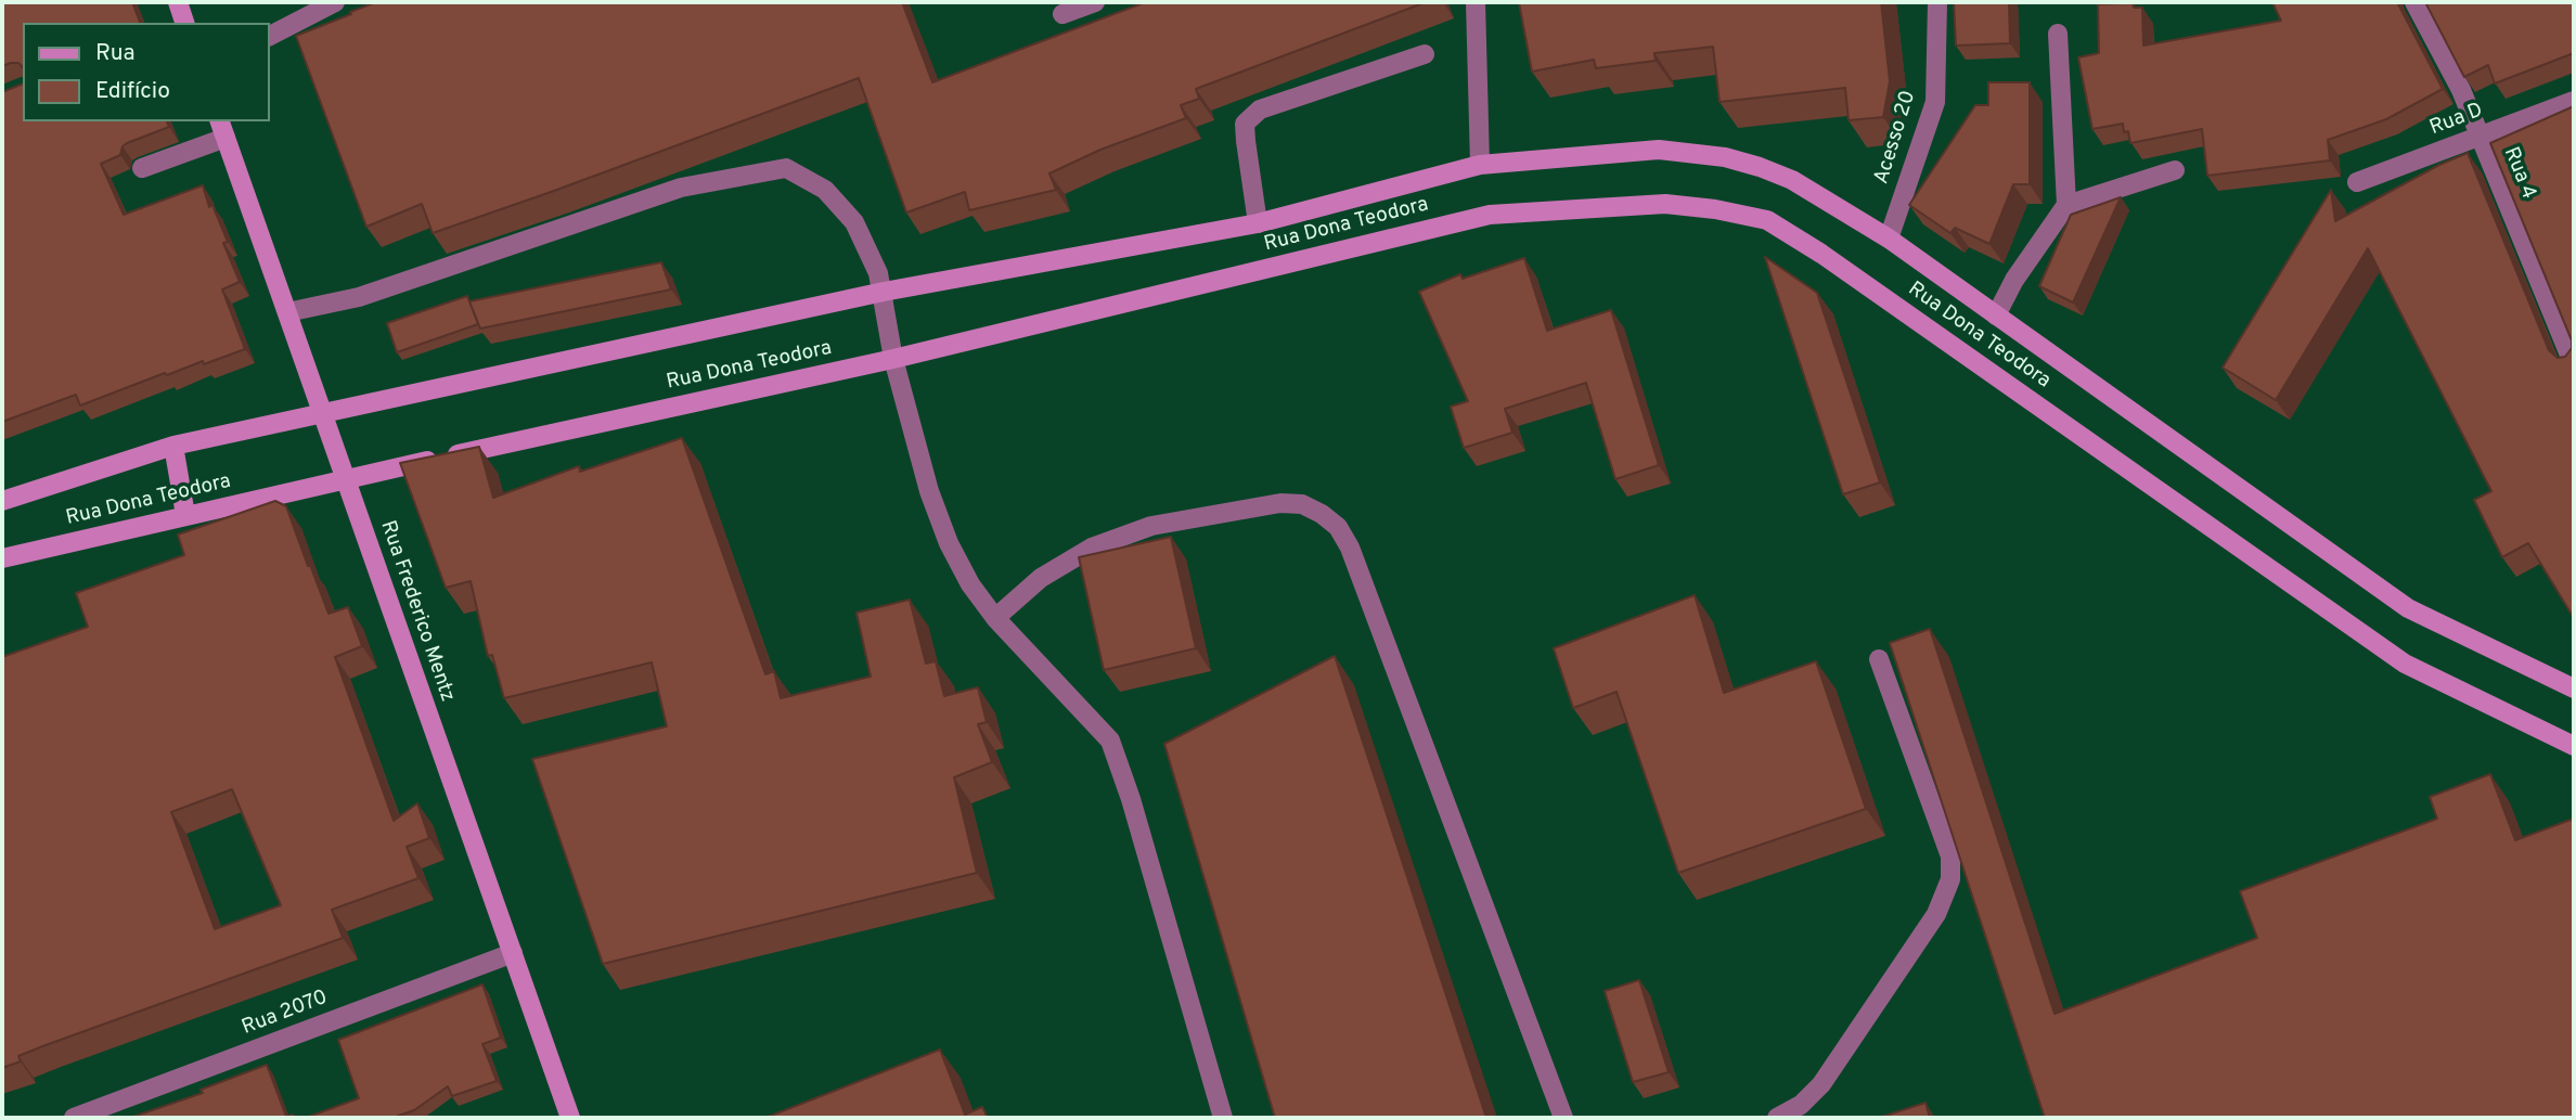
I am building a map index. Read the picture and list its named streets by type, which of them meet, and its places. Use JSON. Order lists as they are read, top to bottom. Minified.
{"streets":{"main road":["Rua Dona Teodora","Rua Frederico Mentz"],"street":["Rua D","Acesso 20","Rua 4","Rua 2070"]},"crossings":[["Rua D","Rua 4"],["Acesso 20","Rua Dona Teodora"],["Rua Dona Teodora","Rua Frederico Mentz"],["Rua Frederico Mentz","Rua 2070"]],"legend":["Rua","Edifício"]}
